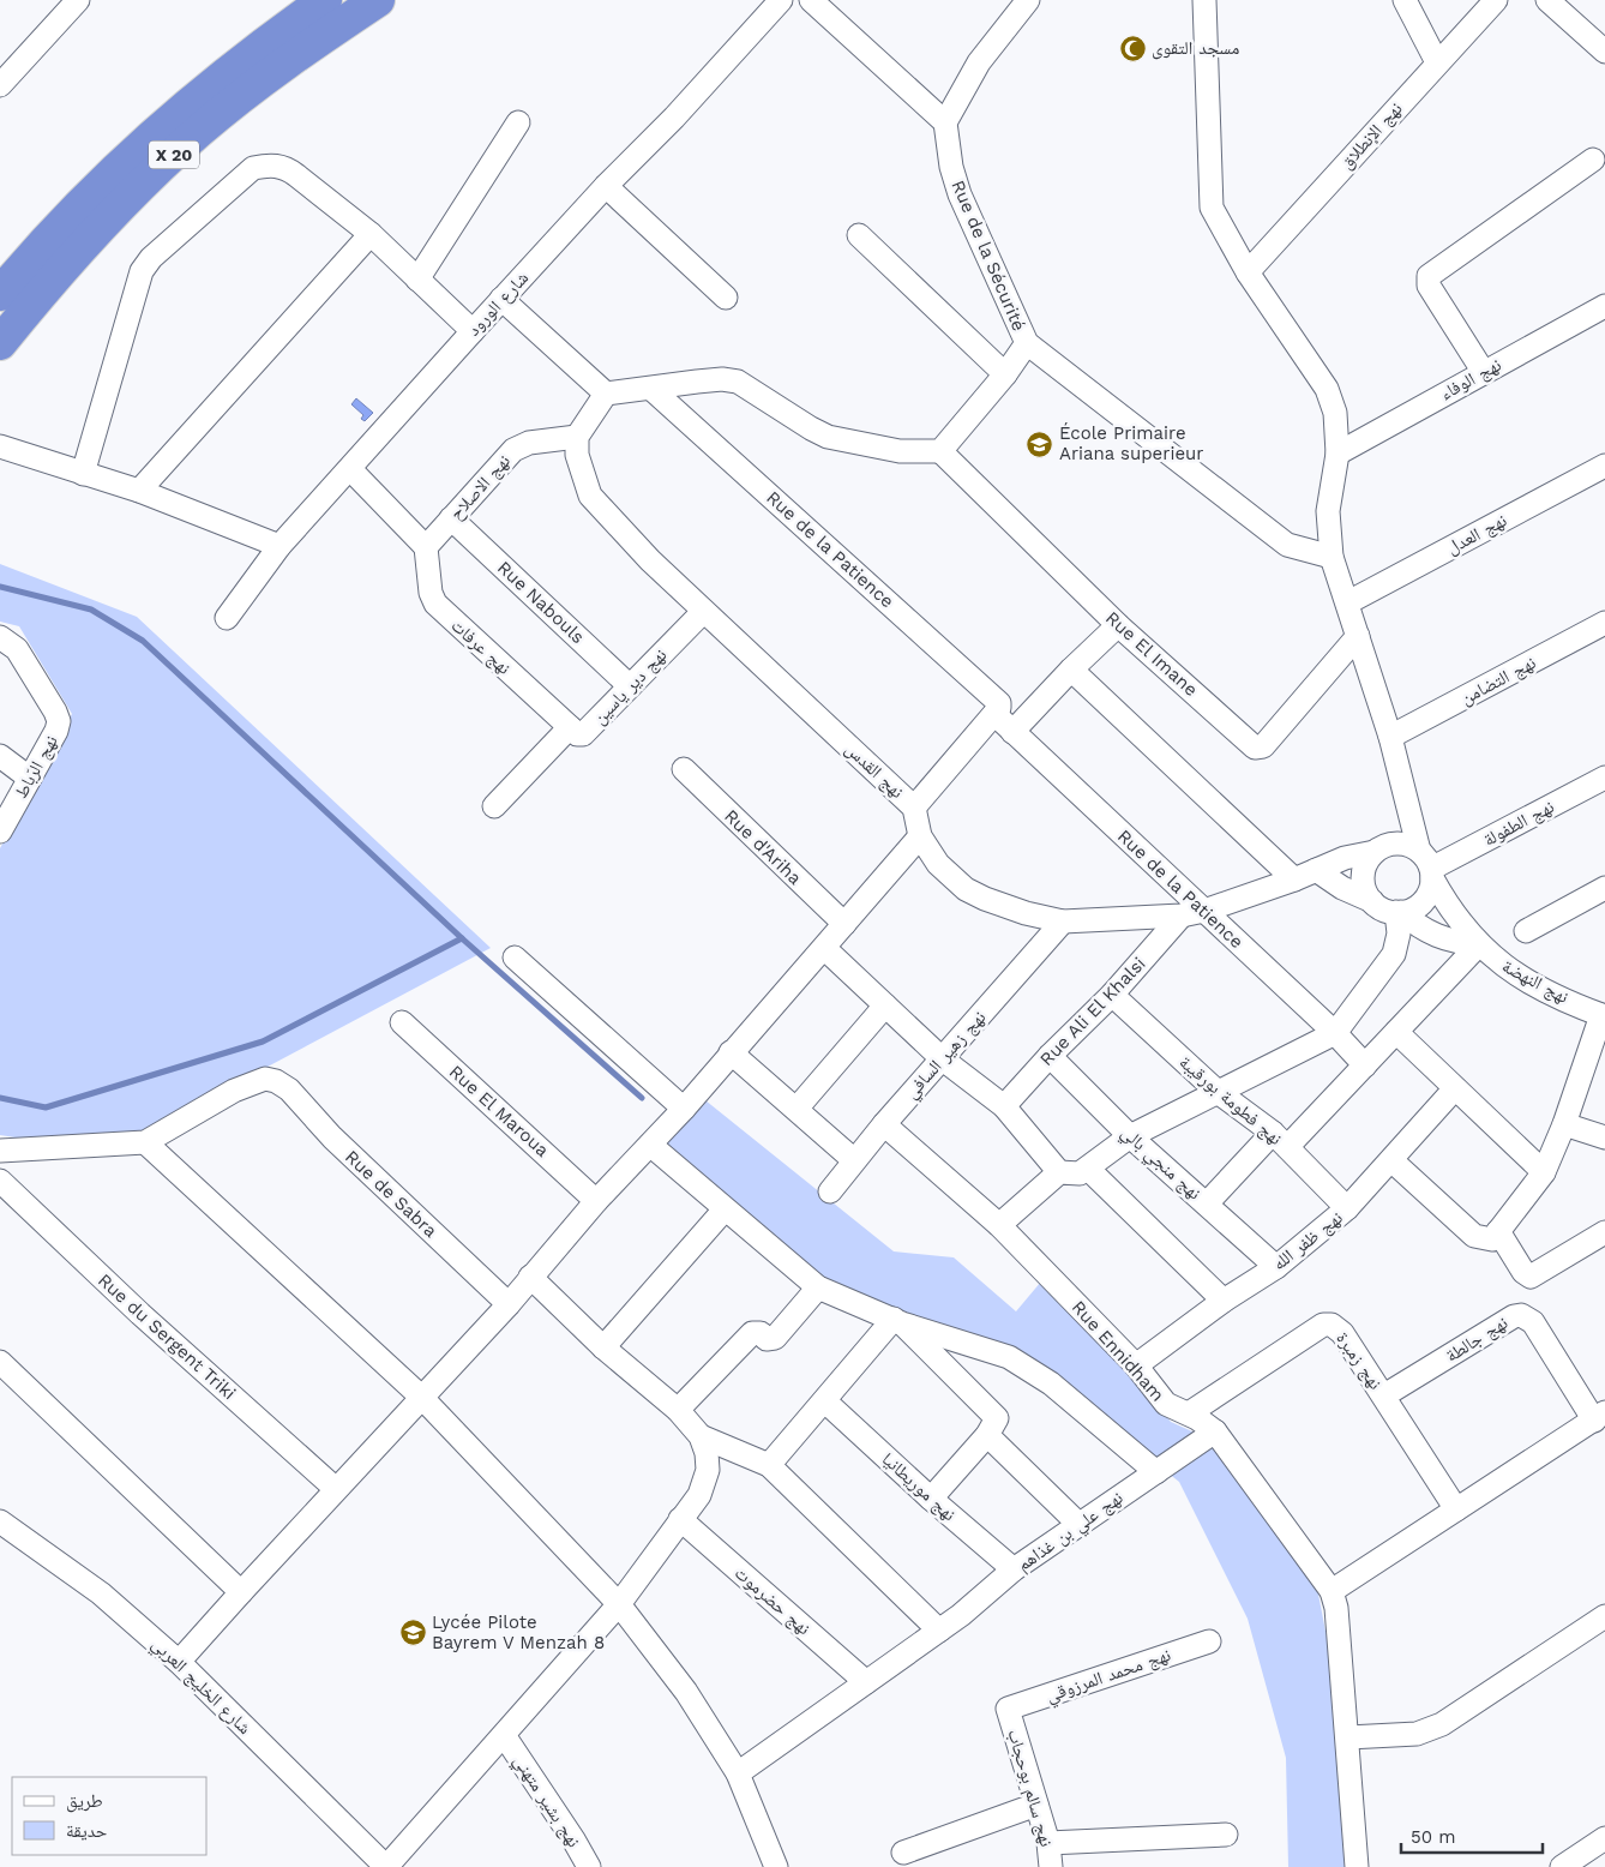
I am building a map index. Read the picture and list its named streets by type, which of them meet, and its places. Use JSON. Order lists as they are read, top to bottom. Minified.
{"streets":{"highway":["X 20"],"street":["نهج الإنطلاق","Rue de la Sécurité","شارع الورود","نهج الوفاء","نهج الاصلاح","نهج العدل","Rue de la Patience","Rue Nabouls","نهج عرفات","Rue El Imane","نهج التضامن","نهج دير ياسين","نهج الرّباط","نهج القدس","نهج الطفولة","Rue d'Ariha","نهج النهضة","Rue Ali El Khalsi","نهج زهير السافي","نهج فطومة بورقيبة","Rue El Maroua","نهج منجي بالي","Rue de Sabra","نهج ظفر الله","Rue du Sergent Triki","نهج جالطة","Rue Ennidham","نهج زمبرة","نهج موريطانيا","نهج علي بن غذاهم","نهج حضرموت","نهج محمد المرزوقي","شارع الخليج العربي","نهج سالم بوحجاب","نهج بشير متهني"]},"crossings":[["نهج الإنطلاق","نهج النهضة"],["Rue de la Sécurité","نهج النهضة"],["نهج الوفاء","نهج النهضة"],["نهج الاصلاح","Rue Nabouls"],["نهج الاصلاح","نهج عرفات"],["نهج الاصلاح","نهج القدس"],["نهج العدل","نهج النهضة"],["Rue de la Patience","نهج القدس"],["Rue Nabouls","نهج دير ياسين"],["نهج عرفات","نهج دير ياسين"],["Rue El Imane","نهج النهضة"],["نهج التضامن","نهج النهضة"],["نهج دير ياسين","نهج القدس"],["نهج القدس","نهج الطفولة"],["نهج القدس","نهج النهضة"],["نهج القدس","Rue Ali El Khalsi"],["نهج القدس","نهج زهير السافي"],["نهج الطفولة","نهج النهضة"],["Rue Ali El Khalsi","نهج فطومة بورقيبة"],["Rue Ali El Khalsi","نهج منجي بالي"],["نهج زهير السافي","Rue Ennidham"],["نهج فطومة بورقيبة","نهج ظفر الله"],["نهج منجي بالي","نهج ظفر الله"],["نهج ظفر الله","Rue Ennidham"],["نهج جالطة","نهج زمبرة"],["Rue Ennidham","نهج زمبرة"],["Rue Ennidham","نهج علي بن غذاهم"],["نهج موريطانيا","نهج علي بن غذاهم"],["نهج علي بن غذاهم","نهج حضرموت"],["نهج محمد المرزوقي","نهج سالم بوحجاب"]],"places":{"mosque":["مسجد التقوى"],"school or university":["École Primaire Ariana superieur","Lycée Pilote Bayrem V Menzah 8"]},"legend":["طريق","حديقة"],"scale_bar":"50 m"}
